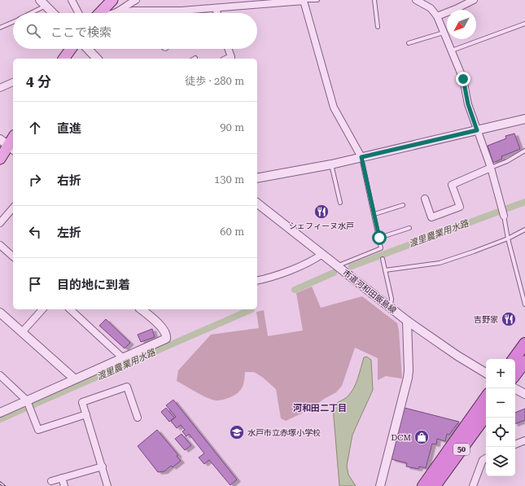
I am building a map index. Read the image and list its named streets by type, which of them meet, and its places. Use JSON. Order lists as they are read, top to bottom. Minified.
{"streets":{"highway":["50"],"street":["市道河和田飯島線"]},"districts":["河和田二丁目"],"water":["渡里農業用水路"],"places":{"restaurant":["シェフィーヌ水戸","吉野家"],"school or university":["水戸市立赤塚小学校"],"shop":["DCM"]},"north":"bottom left","page":{"search":"ここで検索","heading":["4 分","徒歩 · 280 m"],"list":[["直進","90 m"],["右折","130 m"],["左折","60 m"],"目的地に到着"],"map_buttons":["+","−"]}}
